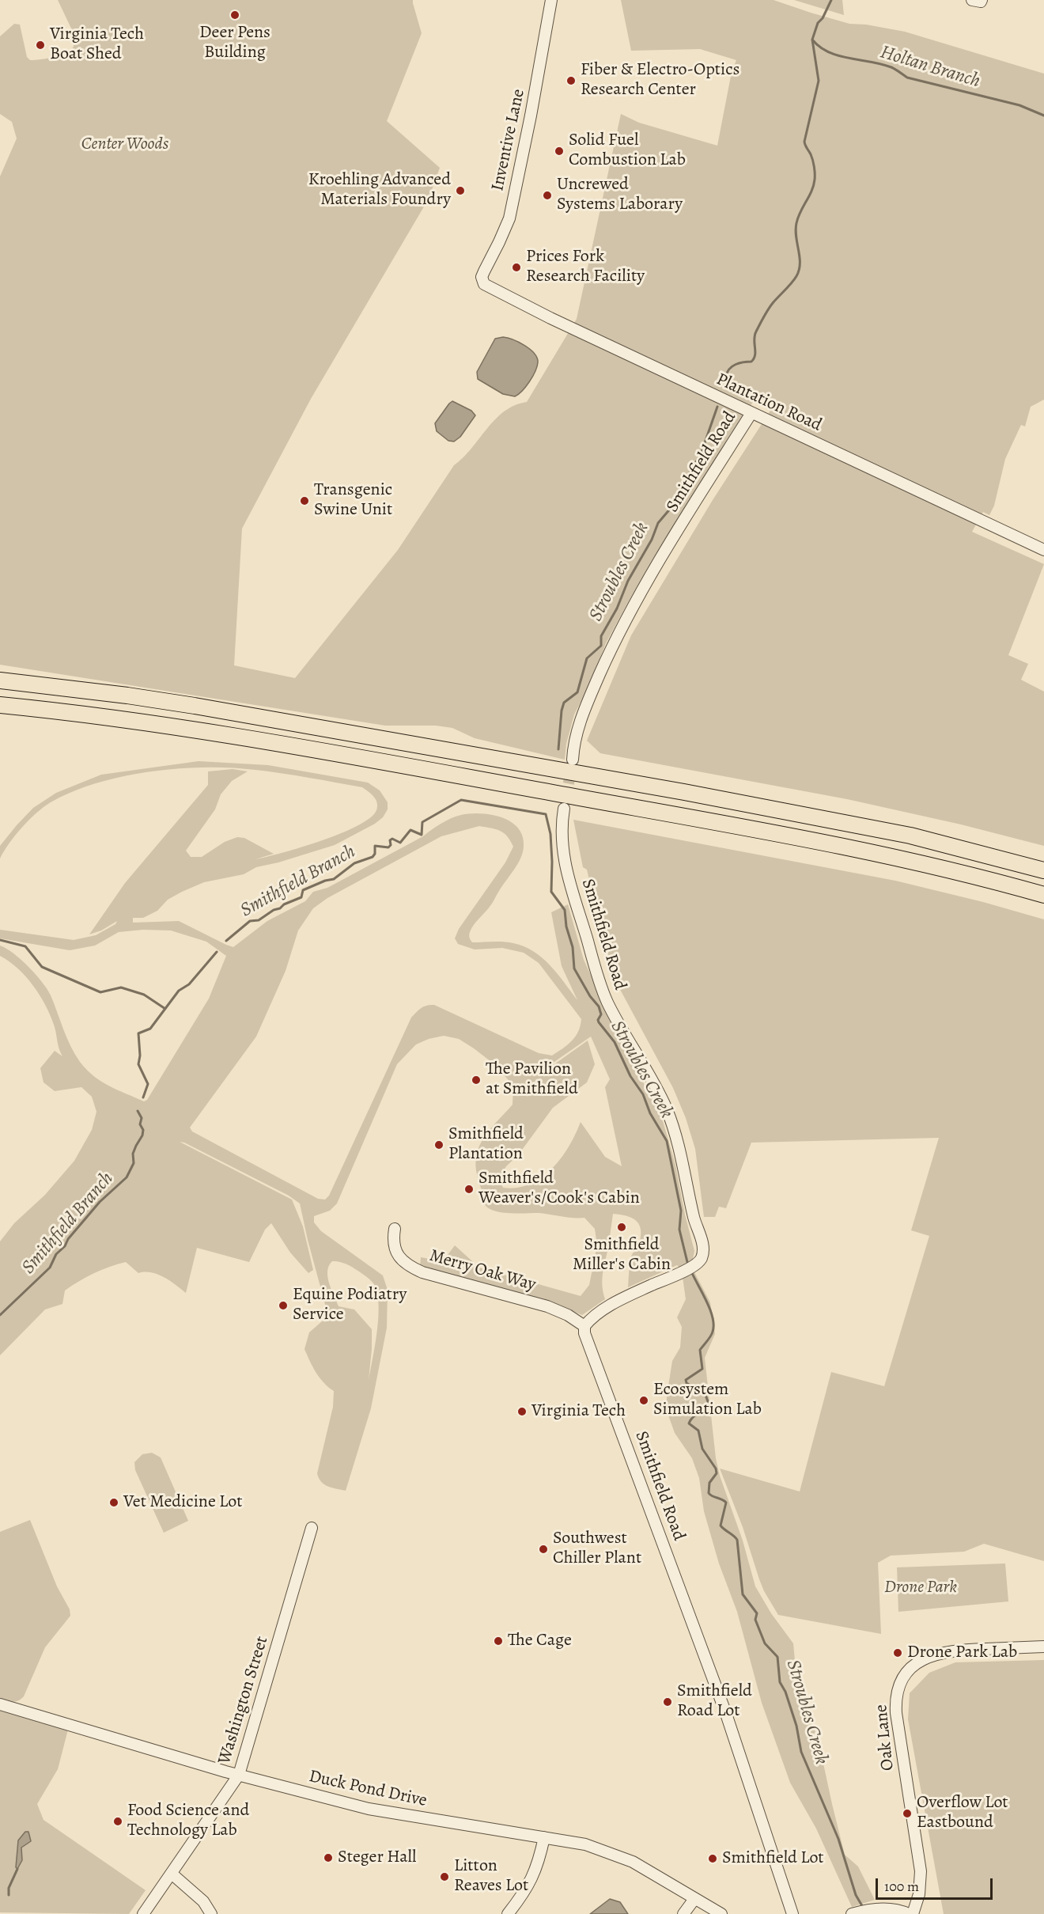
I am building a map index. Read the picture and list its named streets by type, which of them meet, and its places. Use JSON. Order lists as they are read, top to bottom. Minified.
{"streets":{"street":["Inventive Lane","Plantation Road","Smithfield Road","Merry Oak Way","Washington Street","Oak Lane","Duck Pond Drive"]},"crossings":[["Inventive Lane","Plantation Road"],["Plantation Road","Smithfield Road"],["Smithfield Road","Merry Oak Way"],["Washington Street","Duck Pond Drive"]],"water":["Holtan Branch","Stroubles Creek","Smithfield Branch"],"parks":["Center Woods","Drone Park"],"places":["Deer Pens Building","Virginia Tech Boat Shed","Fiber & Electro-Optics Research Center","Solid Fuel Combustion Lab","Kroehling Advanced Materials Foundry","Uncrewed Systems Laborary","Prices Fork Research Facility","Transgenic Swine Unit","The Pavilion at Smithfield","Smithfield Plantation","Smithfield Weaver's/Cook's Cabin","Smithfield Miller's Cabin","Equine Podiatry Service","Ecosystem Simulation Lab","Virginia Tech","Vet Medicine Lot","Southwest Chiller Plant","The Cage","Drone Park Lab","Smithfield Road Lot","Overflow Lot Eastbound","Food Science and Technology Lab","Steger Hall","Smithfield Lot","Litton Reaves Lot"],"scale_bar":"100 m"}
